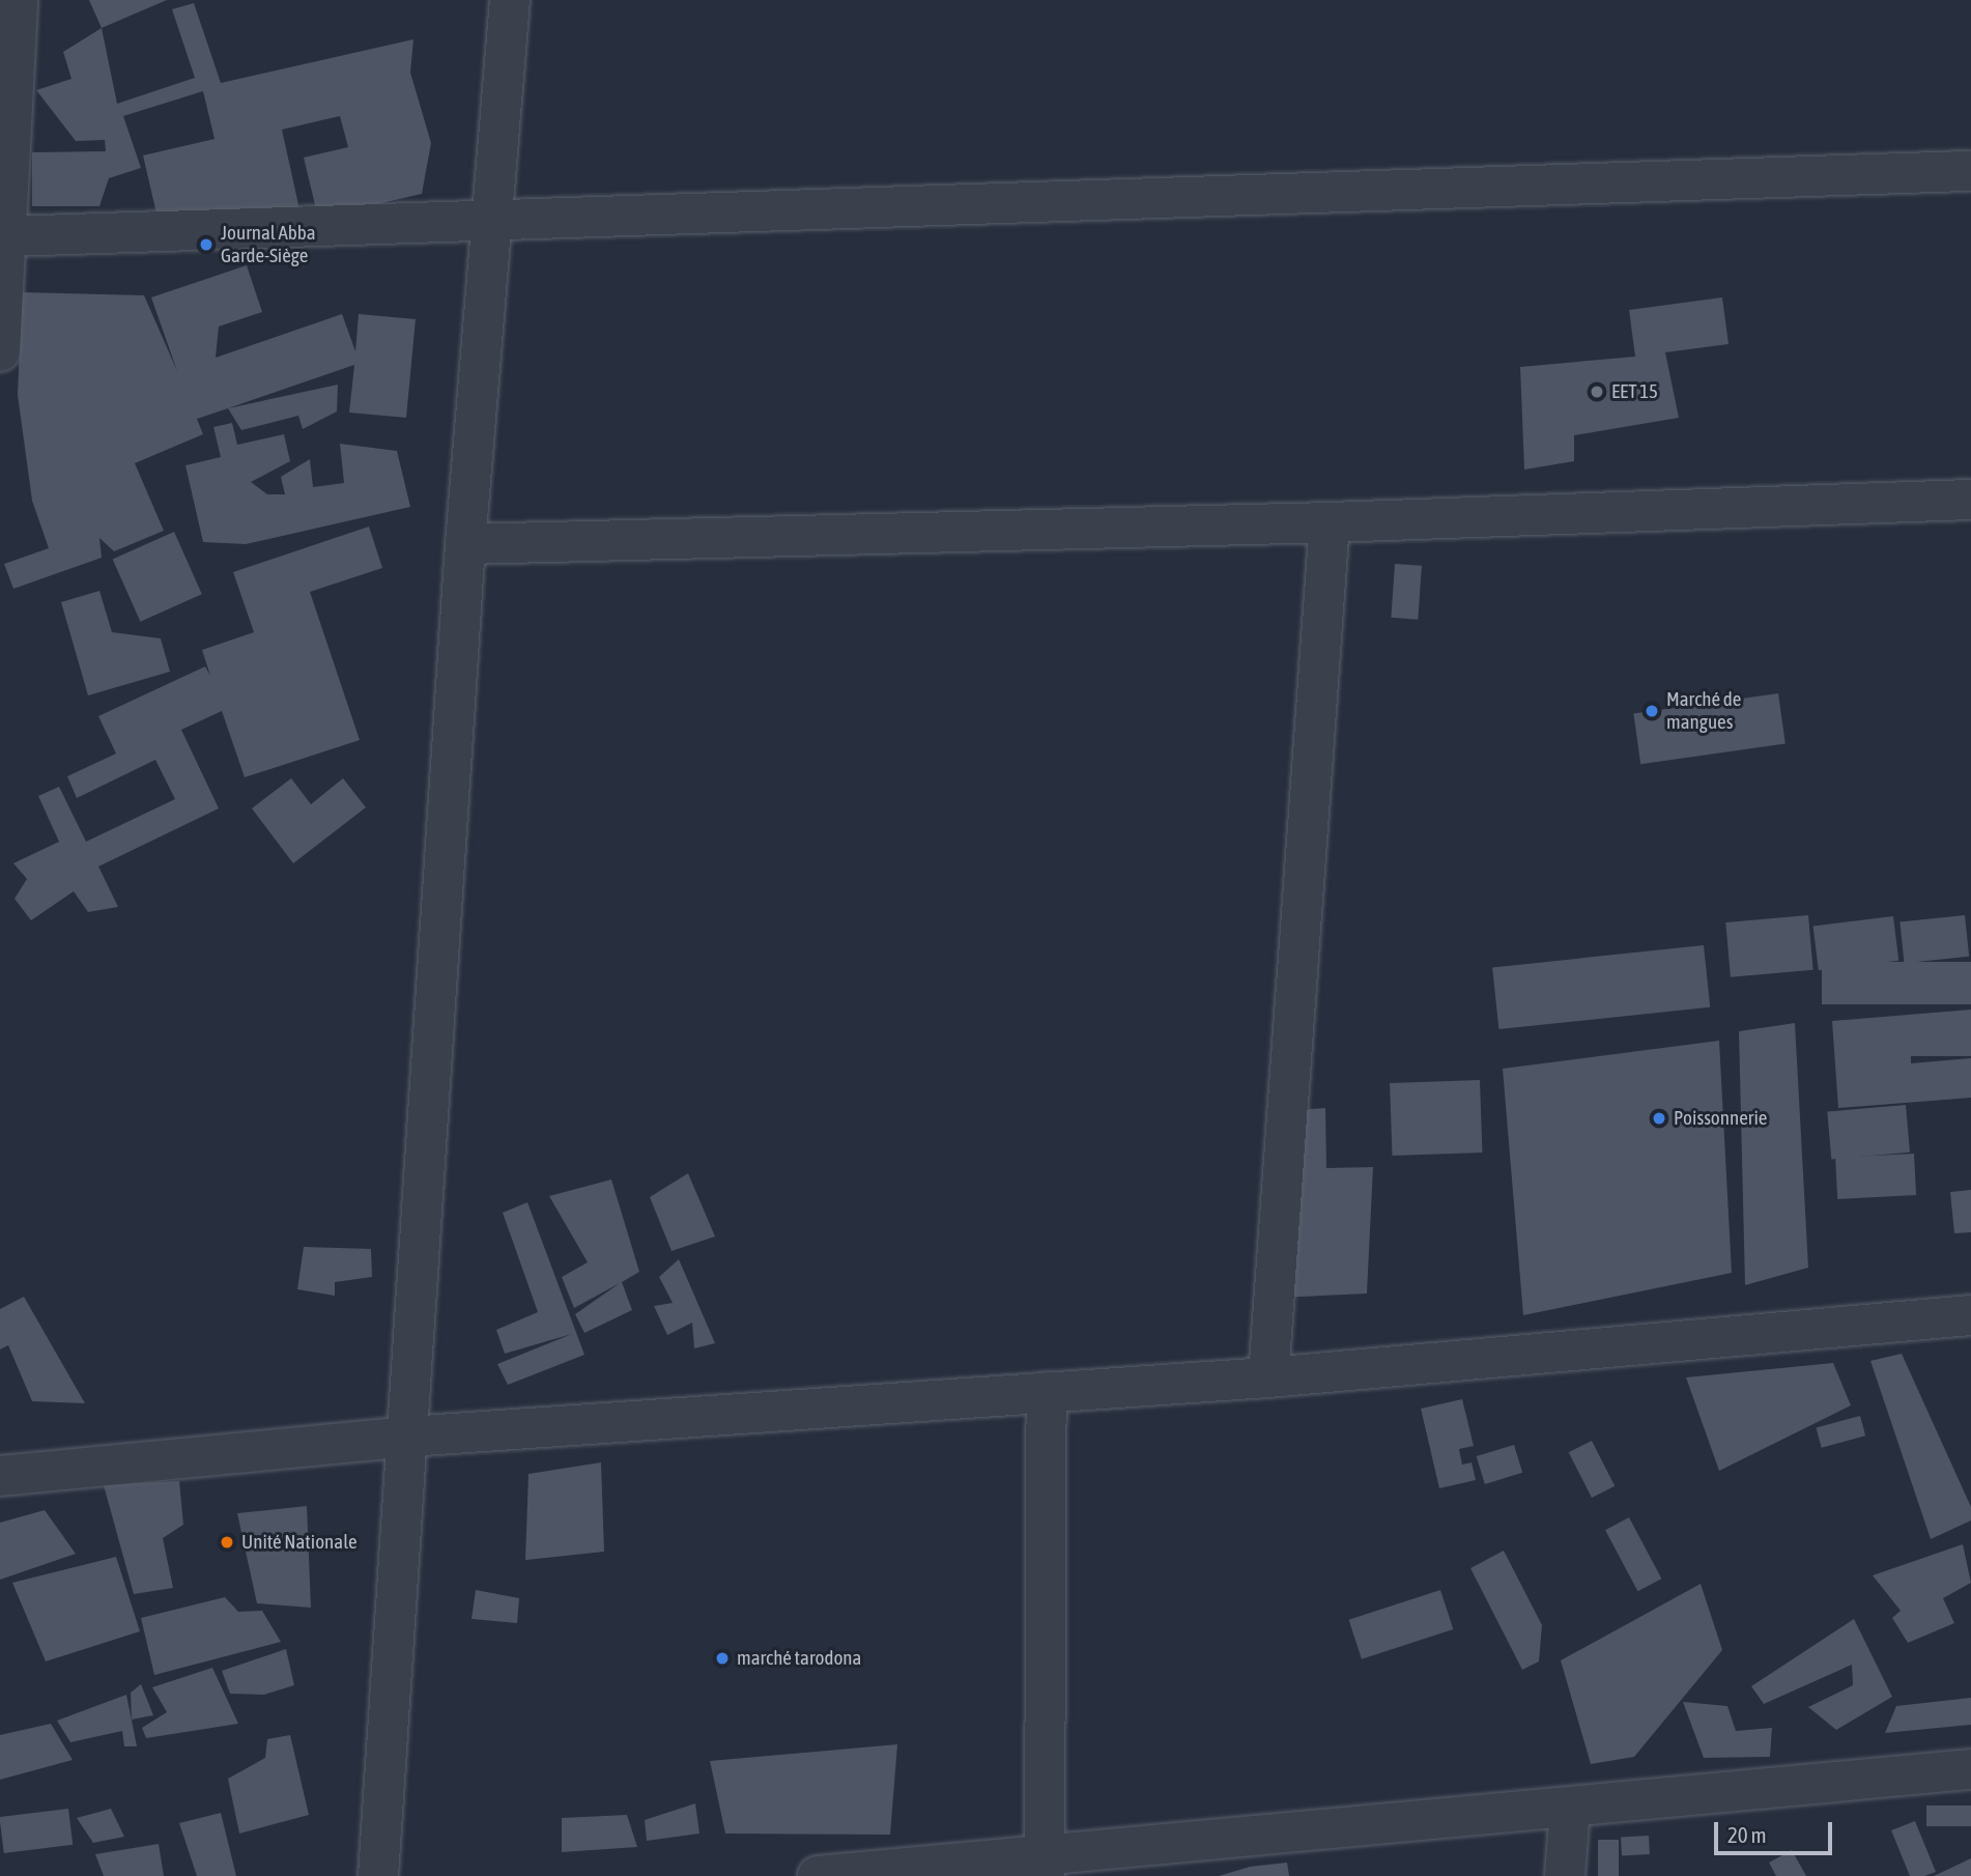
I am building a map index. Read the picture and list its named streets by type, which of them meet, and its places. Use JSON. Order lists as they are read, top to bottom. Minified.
{"places":["Journal Abba Garde-Siège","EET 15","Marché de mangues","Poissonnerie","Unité Nationale","marché tarodona"],"scale_bar":"20 m"}
